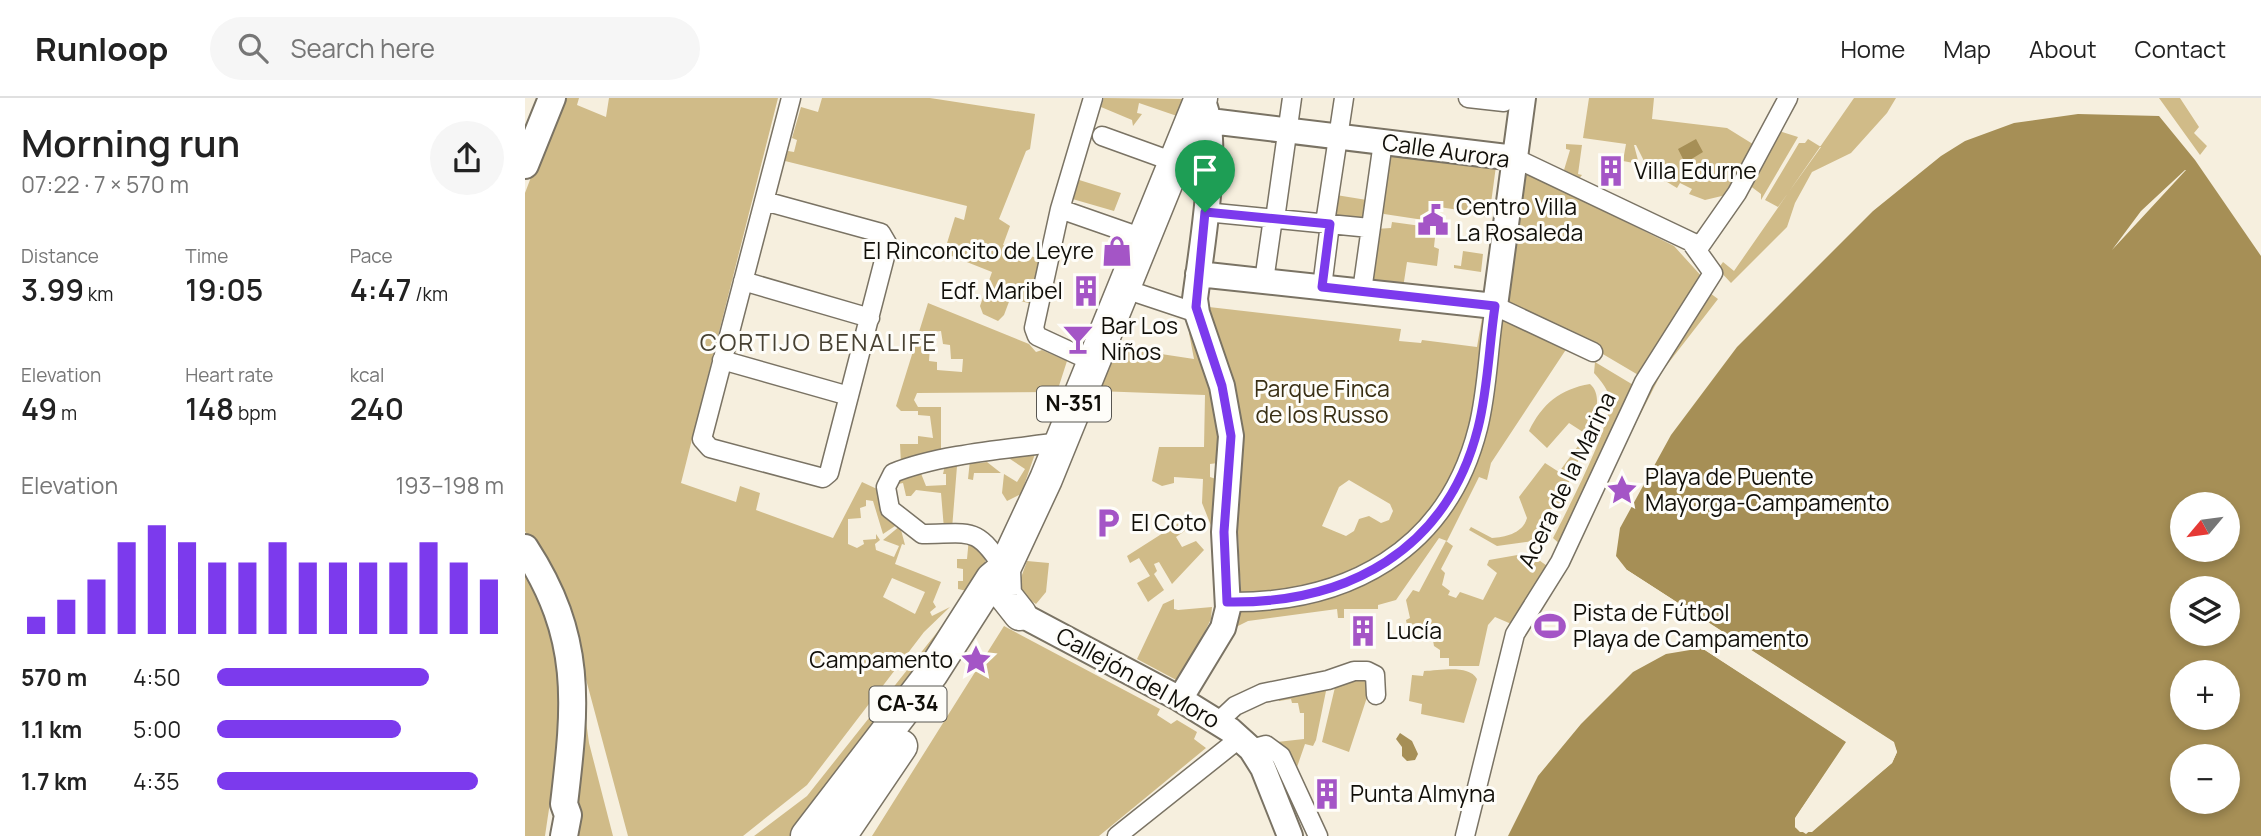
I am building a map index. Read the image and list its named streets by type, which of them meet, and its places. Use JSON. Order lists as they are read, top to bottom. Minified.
{"streets":{"highway":["N-351","CA-34"],"street":["Calle Aurora","Acera de la Marina","Callejón del Moro"]},"crossings":[["Calle Aurora","N-351"],["Calle Aurora","Acera de la Marina"],["N-351","CA-34"]],"districts":["CORTIJO BENALIFE"],"parks":["Parque Finca de los Russo"],"places":{"building":["Villa Edurne","Edf. Maribel","Lucía","Punta Almyna"],"public building":["Centro Villa La Rosaleda"],"shop":["El Rinconcito de Leyre"],"bar":["Bar Los Niños"],"place":["Playa de Puente Mayorga-Campamento","Campamento"],"parking":["El Coto"],"sports":["Pista de Fútbol Playa de Campamento"]},"north":"bottom left","page":{"header":"Runloop","search":"Search here","nav":["Home","Map","About","Contact"],"heading":["Morning run","07:22 · 7 × 570 m"],"stats":[["Distance","3.99 km"],["Time","19:05"],["Pace","4:47 /km"],["Elevation","49 m"],["Heart rate","148 bpm"],["kcal","240"]],"chart":["Elevation","193–198 m"],"map_buttons":["+","−"],"list":[{"name":"570 m","note":"4:50"},{"name":"1.1 km","note":"5:00"},{"name":"1.7 km","note":"4:35"}]}}
